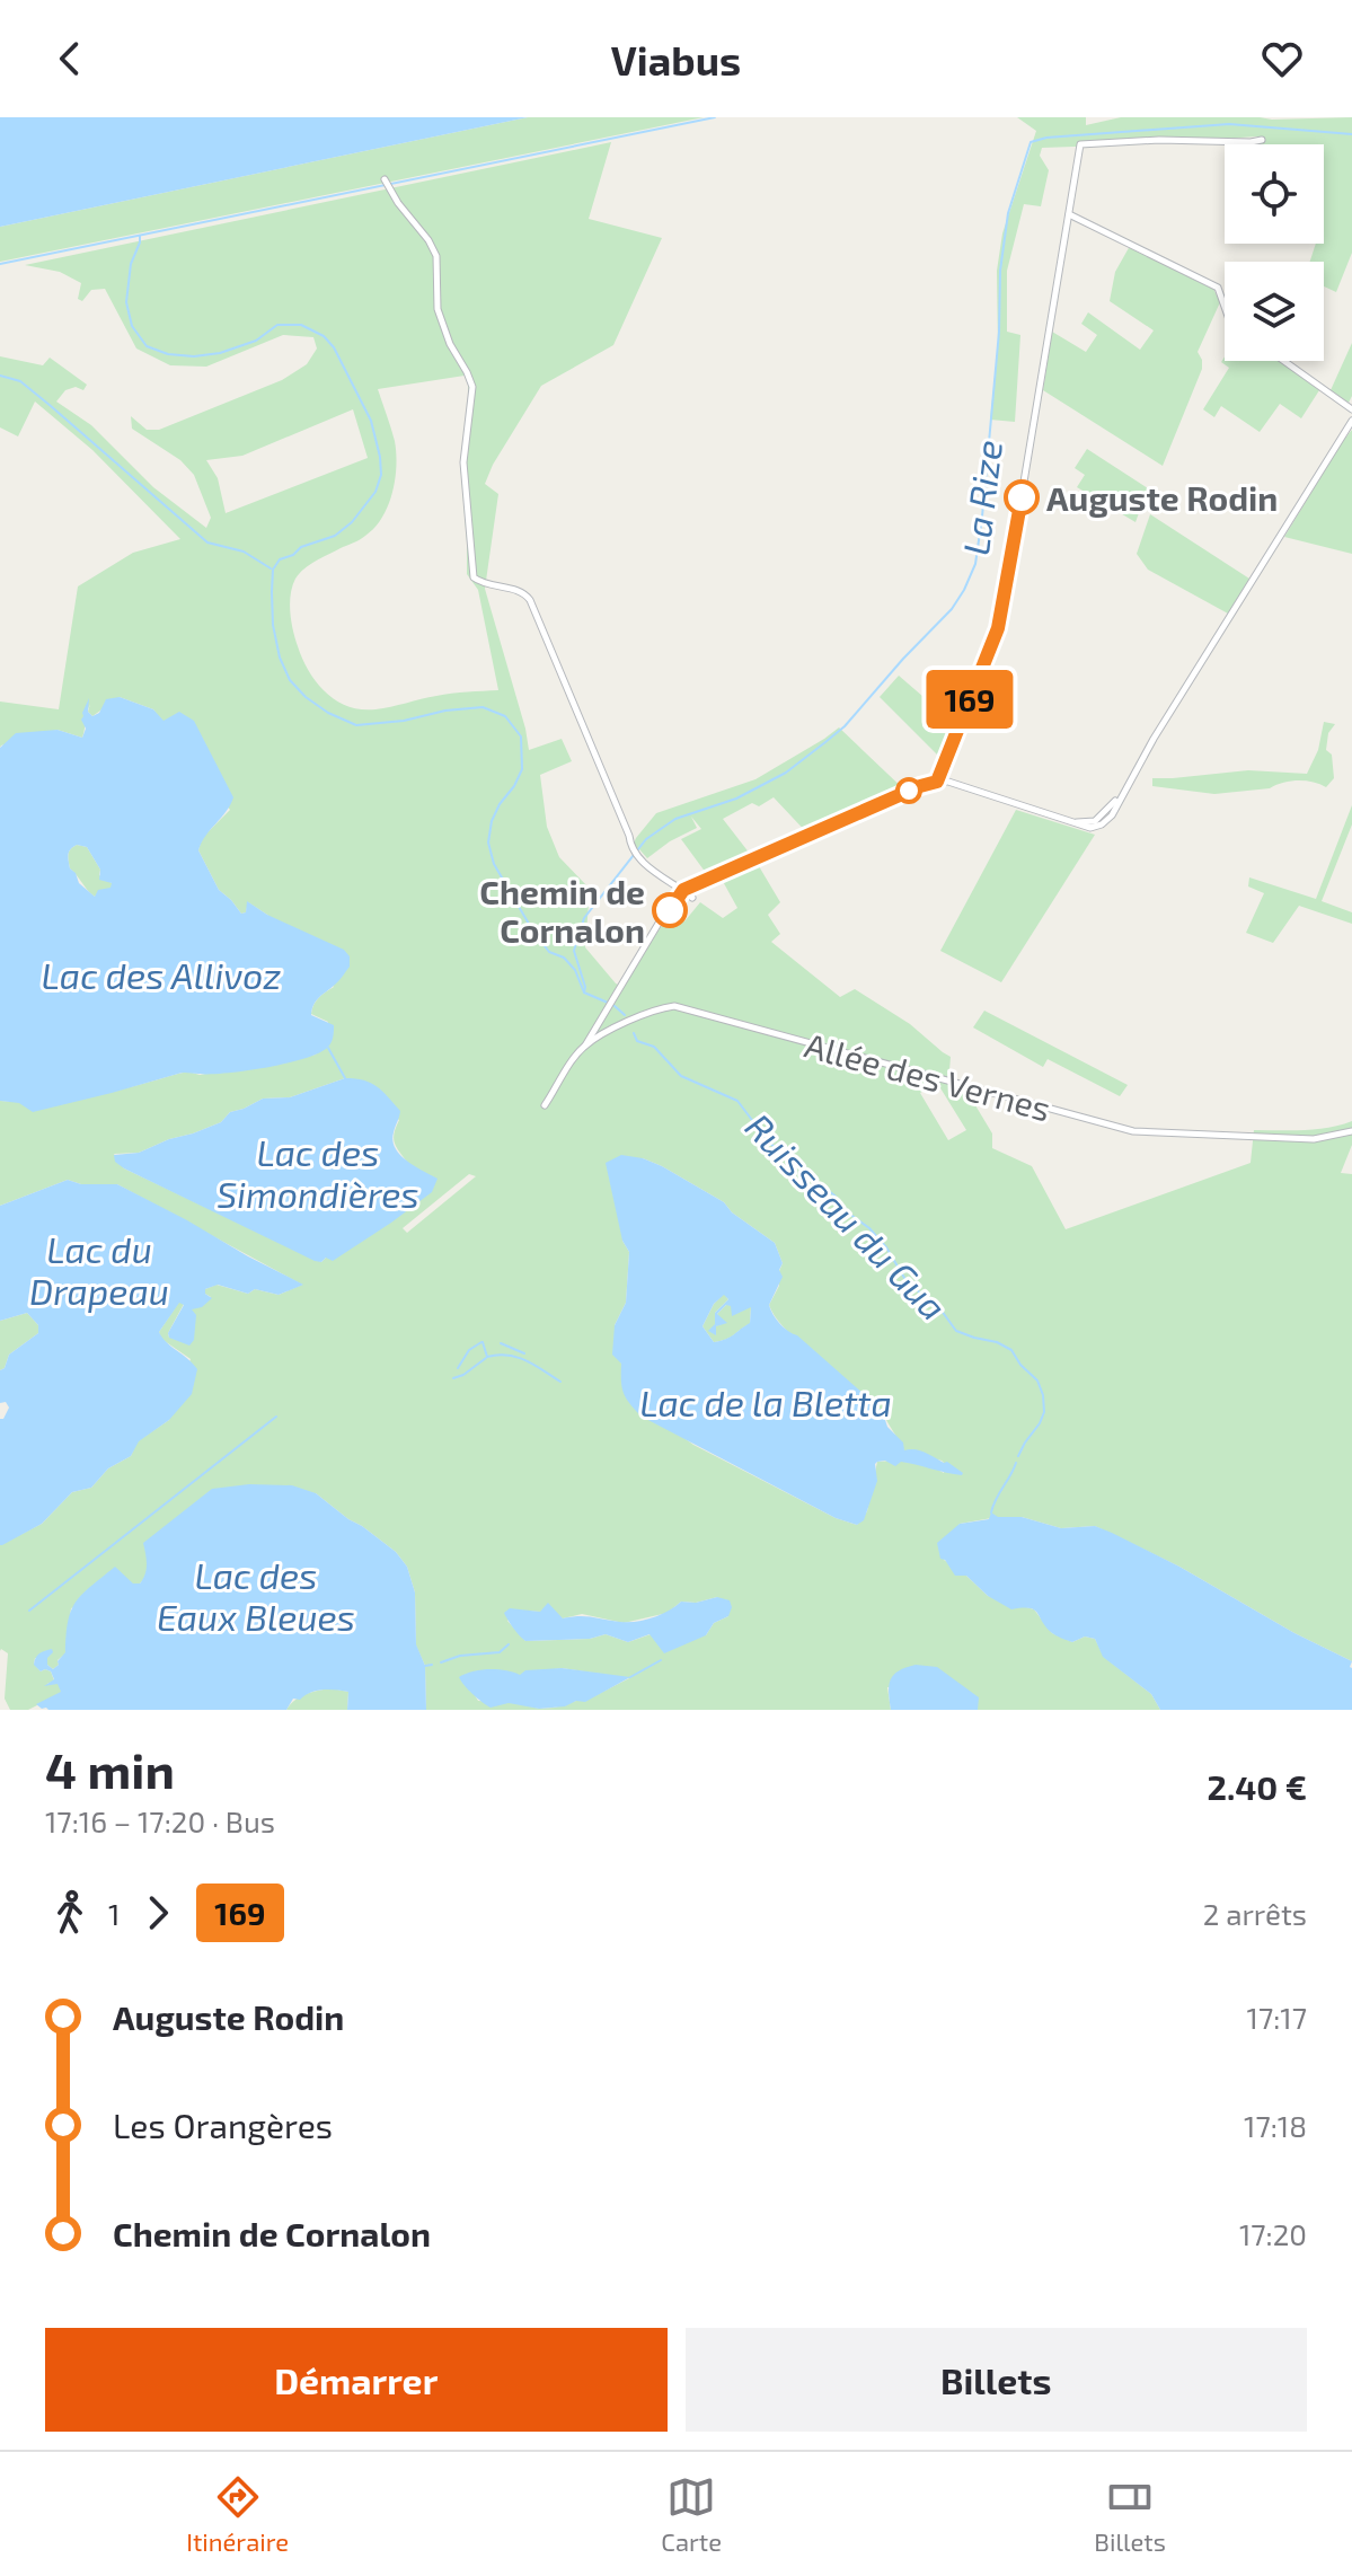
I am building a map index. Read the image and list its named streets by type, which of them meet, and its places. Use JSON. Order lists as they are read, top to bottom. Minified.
{"streets":{"street":["Allée des Vernes"]},"water":["La Rize","Lac des Allivoz","Lac des Simondières","Ruisseau du Gua","Lac du Drapeau","Lac de la Bletta","Lac des Eaux Bleues"],"places":["Auguste Rodin","Chemin de Cornalon"],"lines":["bus line 169"],"page":{"header":"Viabus","on_map":"169","heading":["4 min","17:16 – 17:20 · Bus","2.40 €"],"legs":["1","169","2 arrêts"],"list":[{"name":"Auguste Rodin","value":"17:17"},{"name":"Les Orangères","value":"17:18"},{"name":"Chemin de Cornalon","value":"17:20"}],"buttons":["Démarrer","Billets"],"tabs":["Itinéraire","Carte","Billets"]}}
